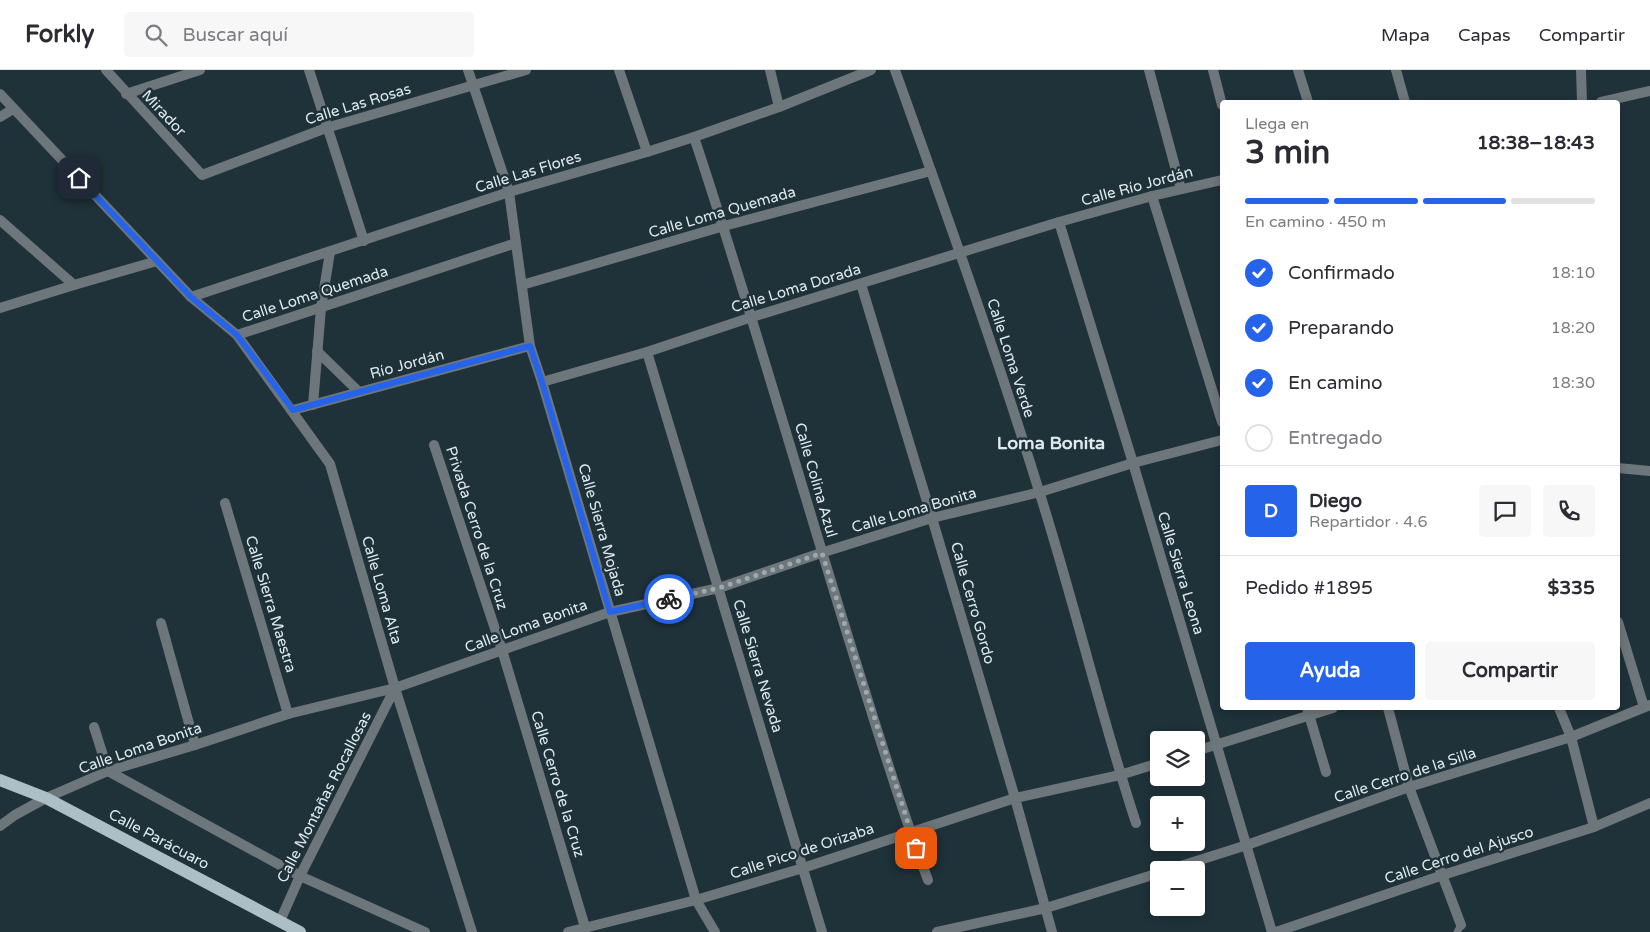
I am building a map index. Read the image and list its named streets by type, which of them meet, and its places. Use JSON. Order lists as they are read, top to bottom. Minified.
{"streets":{"main road":["Calle Parácuaro"],"street":["Calle Las Rosas","Mirador","Calle Las Flores","Calle Río Jordán","Calle Loma Quemada","Calle Loma Dorada","Calle Loma Verde","Río Jordán","Calle Colina Azul","Calle Loma Bonita","Privada Cerro de la Cruz","Calle Sierra Mojada","Calle Sierra Leona","Calle Loma Alta","Calle Cerro Gordo","Calle Sierra Maestra","Calle Sierra Nevada","Calle Cerro de la Silla","Calle Cerro de la Cruz","Calle Montañas Rocallosas","Calle Pico de Orizaba","Calle Cerro del Ajusco"]},"crossings":[["Calle Las Rosas","Mirador"],["Calle Las Rosas","Calle Sierra Mojada"],["Calle Las Flores","Calle Colina Azul"],["Calle Las Flores","Calle Sierra Mojada"],["Calle Las Flores","Calle Loma Alta"],["Calle Río Jordán","Calle Loma Dorada"],["Calle Río Jordán","Calle Sierra Leona"],["Calle Loma Quemada","Calle Loma Verde"],["Calle Loma Quemada","Calle Colina Azul"],["Calle Loma Quemada","Calle Sierra Mojada"],["Calle Loma Quemada","Calle Loma Alta"],["Calle Loma Dorada","Calle Loma Verde"],["Calle Loma Dorada","Calle Colina Azul"],["Calle Loma Dorada","Calle Sierra Mojada"],["Calle Loma Dorada","Calle Sierra Leona"],["Calle Loma Dorada","Calle Cerro Gordo"],["Calle Loma Dorada","Calle Sierra Nevada"],["Calle Loma Verde","Calle Loma Bonita"],["Calle Loma Verde","Calle Pico de Orizaba"],["Río Jordán","Calle Sierra Mojada"],["Río Jordán","Calle Loma Alta"],["Calle Colina Azul","Calle Loma Bonita"],["Calle Colina Azul","Calle Pico de Orizaba"],["Calle Loma Bonita","Privada Cerro de la Cruz"],["Calle Loma Bonita","Calle Sierra Mojada"],["Calle Loma Bonita","Calle Sierra Leona"],["Calle Loma Bonita","Calle Loma Alta"],["Calle Loma Bonita","Calle Cerro Gordo"],["Calle Loma Bonita","Calle Sierra Maestra"],["Calle Loma Bonita","Calle Sierra Nevada"],["Calle Loma Bonita","Calle Cerro de la Cruz"],["Calle Loma Bonita","Calle Montañas Rocallosas"],["Calle Loma Bonita","Calle Parácuaro"],["Privada Cerro de la Cruz","Calle Cerro de la Cruz"],["Calle Sierra Mojada","Calle Pico de Orizaba"],["Calle Sierra Leona","Calle Cerro de la Silla"],["Calle Loma Alta","Calle Montañas Rocallosas"],["Calle Cerro Gordo","Calle Pico de Orizaba"],["Calle Sierra Nevada","Calle Pico de Orizaba"],["Calle Cerro de la Cruz","Calle Pico de Orizaba"],["Calle Montañas Rocallosas","Calle Parácuaro"]],"districts":["Loma Bonita"],"page":{"header":"Forkly","search":"Buscar aquí","nav":["Mapa","Capas","Compartir"],"heading":["3 min","Llega en","18:38–18:43"],"panel":["Diego","Repartidor · 4.6","Pedido #1895","$335"],"bar":"En camino · 450 m","list":[["Confirmado","18:10"],["Preparando","18:20"],["En camino","18:30"],"Entregado"],"round":"D","buttons":["Ayuda","Compartir"],"map_buttons":["+","−"]}}
